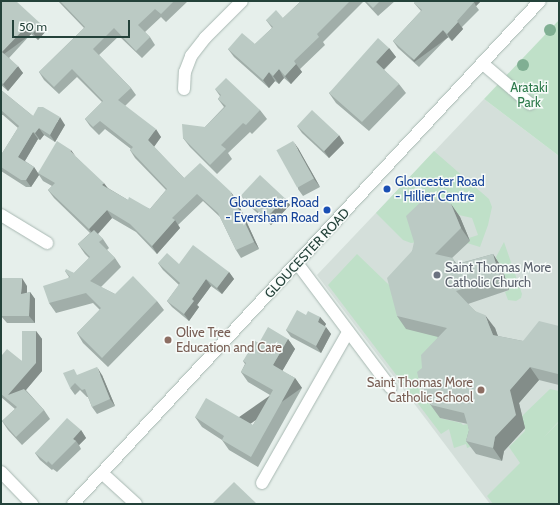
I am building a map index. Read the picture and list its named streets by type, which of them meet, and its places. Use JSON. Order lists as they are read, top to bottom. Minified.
{"streets":{"street":["GLOUCESTER ROAD"]},"parks":["Arataki Park"],"places":["Gloucester Road - Hillier Centre","Gloucester Road - Eversham Road","Saint Thomas More Catholic Church","Olive Tree Education and Care","Saint Thomas More Catholic School"],"scale_bar":"50 m"}
